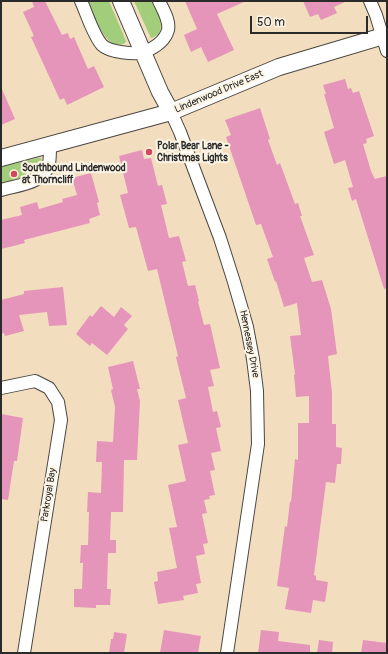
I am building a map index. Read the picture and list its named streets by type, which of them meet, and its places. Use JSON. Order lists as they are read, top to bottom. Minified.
{"streets":{"street":["Lindenwood Drive East","Hennessey Drive","Parkroyal Bay"]},"crossings":[["Lindenwood Drive East","Hennessey Drive"]],"places":["Polar Bear Lane - Christmas Lights","Southbound Lindenwood at Thorncliff"],"scale_bar":"50 m"}
